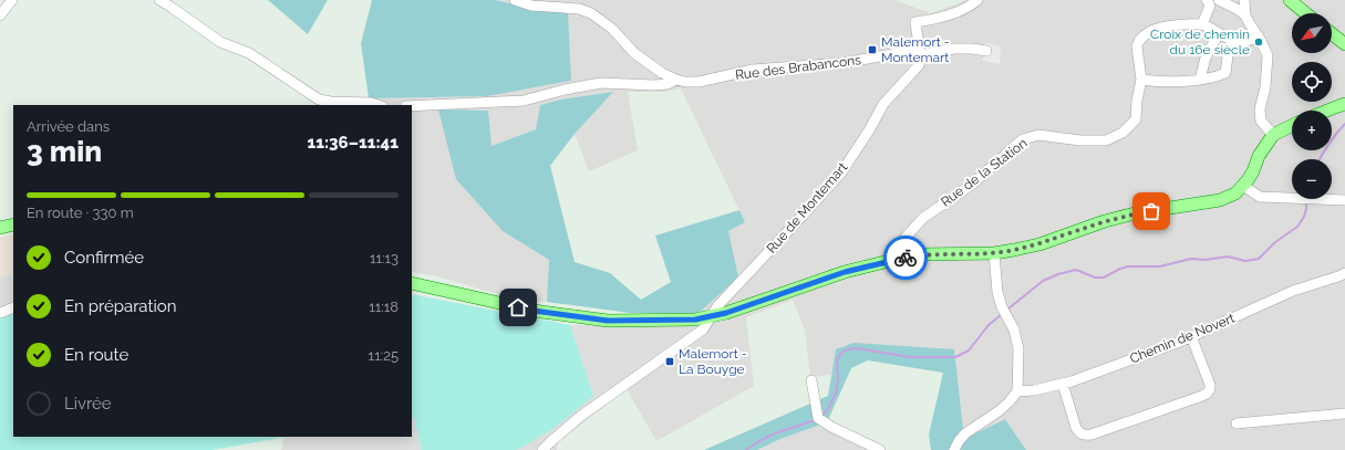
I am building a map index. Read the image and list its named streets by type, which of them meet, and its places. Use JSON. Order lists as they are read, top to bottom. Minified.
{"streets":{"street":["Rue des Brabancons","Rue de la Station","Rue de Montemart","Chemin de Novert"]},"crossings":[["Rue des Brabancons","Rue de Montemart"]],"places":{"other":["Croix de chemin du 16e siècle"],"transit":["Malemort - Montemart","Malemort - La Bouyge"]},"north":"bottom left","page":{"map_buttons":["+","−"],"heading":["3 min","Arrivée dans","11:36–11:41"],"bar":"En route · 330 m","list":[["Confirmée","11:13"],["En préparation","11:18"],["En route","11:25"],"Livrée"]}}
